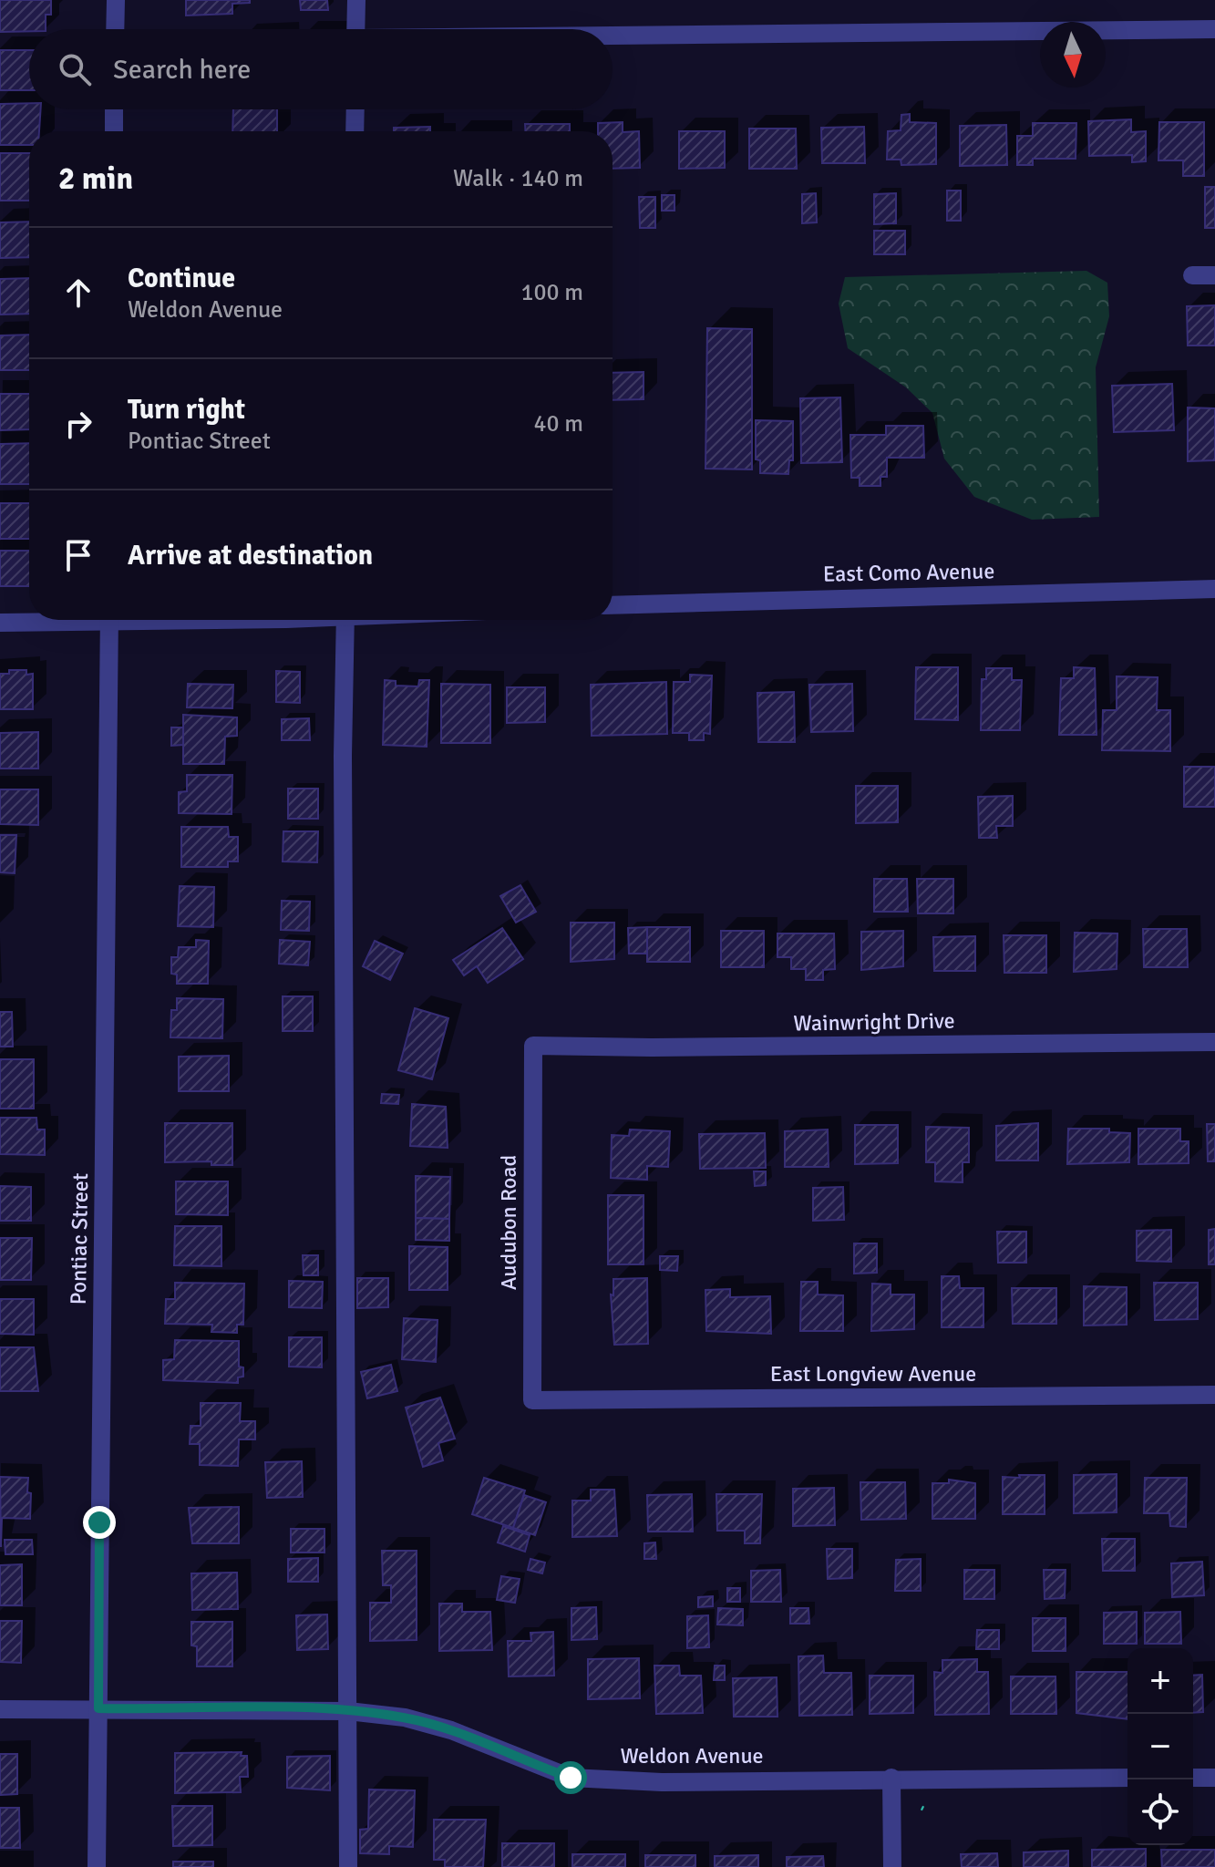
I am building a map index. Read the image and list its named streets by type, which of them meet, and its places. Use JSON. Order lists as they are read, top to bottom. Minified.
{"streets":{"street":["East Como Avenue","Wainwright Drive","Audubon Road","Pontiac Street","East Longview Avenue","Weldon Avenue"]},"crossings":[["Wainwright Drive","Audubon Road"],["Audubon Road","East Longview Avenue"],["Pontiac Street","Weldon Avenue"]],"north":"bottom","page":{"search":"Search here","heading":["2 min","Walk · 140 m"],"list":[["Continue","Weldon Avenue","100 m"],["Turn right","Pontiac Street","40 m"],"Arrive at destination"],"map_buttons":["+","−"]}}
